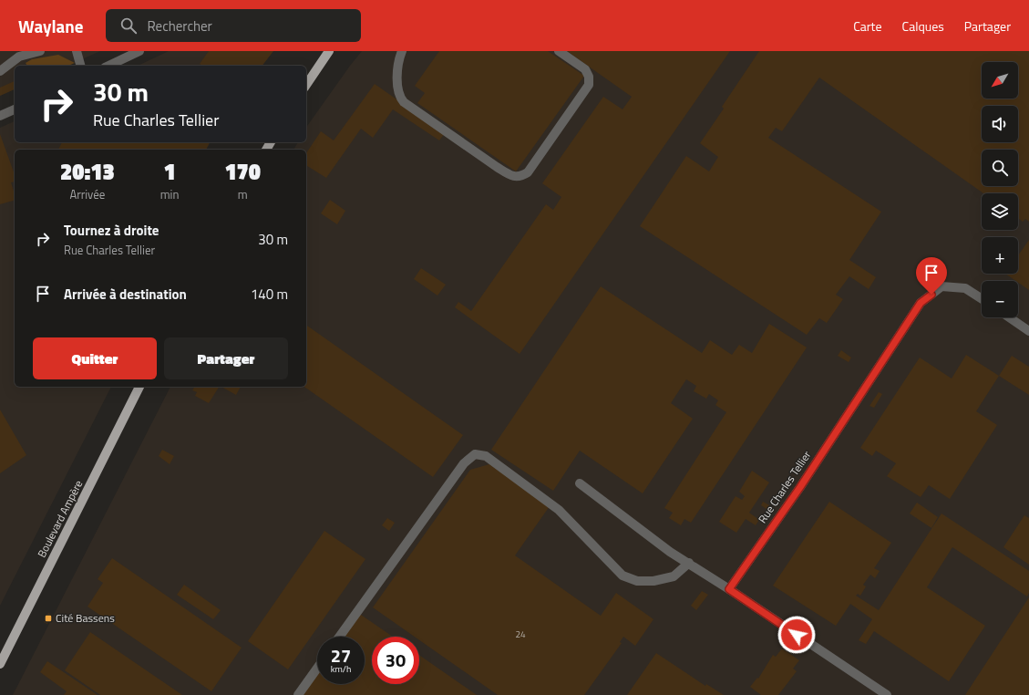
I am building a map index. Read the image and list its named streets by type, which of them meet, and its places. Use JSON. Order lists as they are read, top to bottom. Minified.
{"streets":{"main road":["Boulevard Ampère"],"street":["Rue Charles Tellier"]},"places":{"transit":["Cité Bassens"]},"house_numbers":["24"],"north":"bottom left","page":{"header":"Waylane","search":"Rechercher","nav":["Carte","Calques","Partager"],"map_buttons":["+","−"],"turn":["30 m","Rue Charles Tellier"],"eta":["20:13","Arrivée","1","min","170","m"],"list":[{"name":"Tournez à droite","note":"Rue Charles Tellier","value":"30 m"},{"name":"Arrivée à destination","value":"140 m"}],"buttons":["Quitter","Partager"],"speed":"27 km/h","limit":"30"}}
